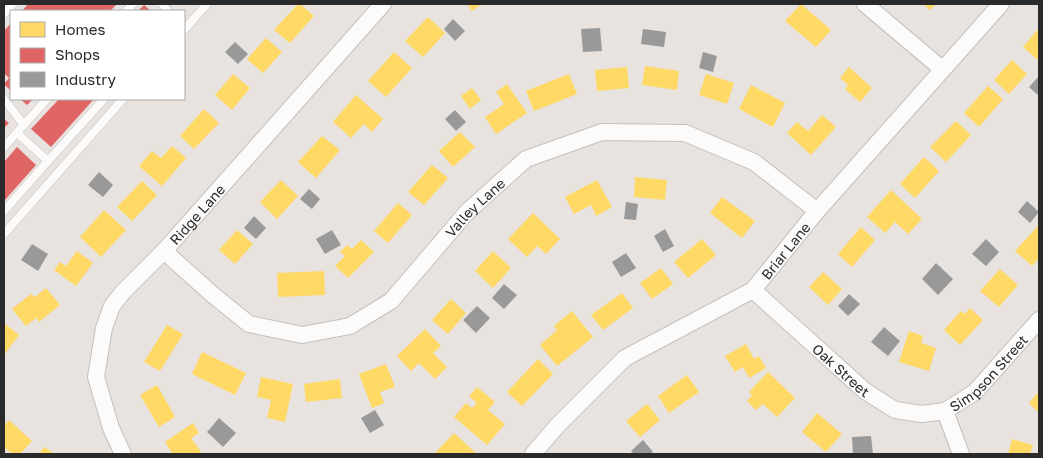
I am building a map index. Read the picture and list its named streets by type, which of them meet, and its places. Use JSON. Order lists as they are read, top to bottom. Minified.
{"streets":{"street":["Valley Lane","Ridge Lane","Briar Lane","Oak Street","Simpson Street"]},"crossings":[["Valley Lane","Ridge Lane"],["Valley Lane","Briar Lane"],["Briar Lane","Oak Street"],["Oak Street","Simpson Street"]],"legend":["Homes","Shops","Industry"]}
